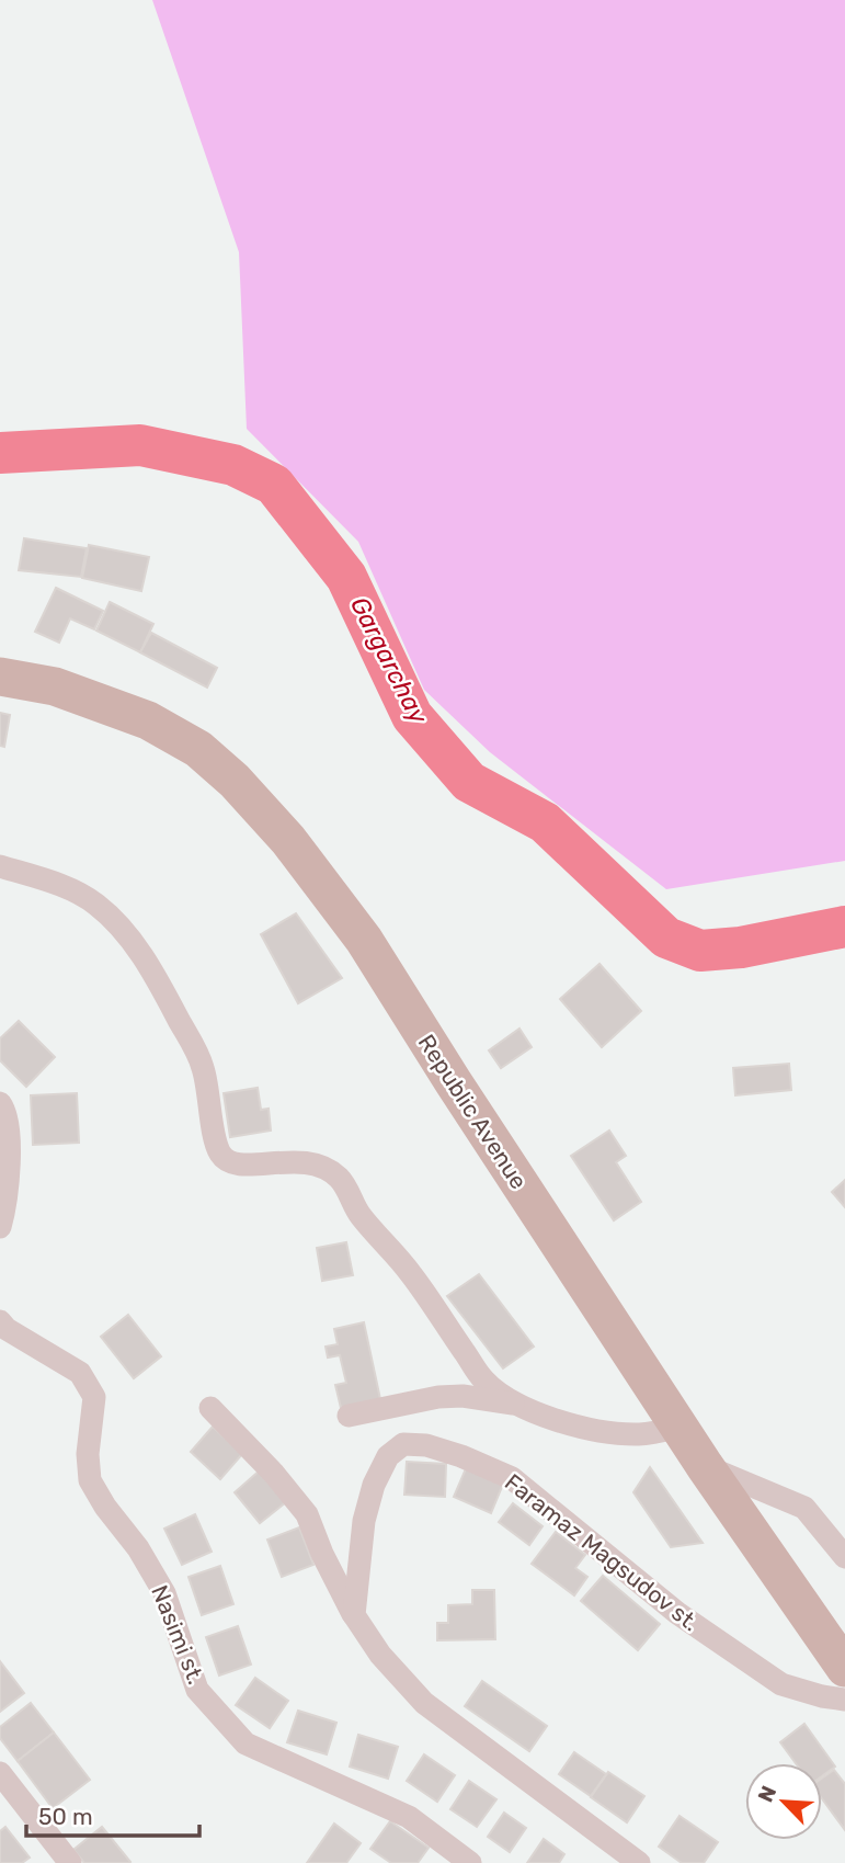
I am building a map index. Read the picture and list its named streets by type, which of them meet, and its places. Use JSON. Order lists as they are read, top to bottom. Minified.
{"streets":{"main road":["Republic Avenue"],"street":["Faramaz Magsudov st.","Nasimi st."]},"water":["Gargarchay"],"scale_bar":"50 m","north":"top left"}
